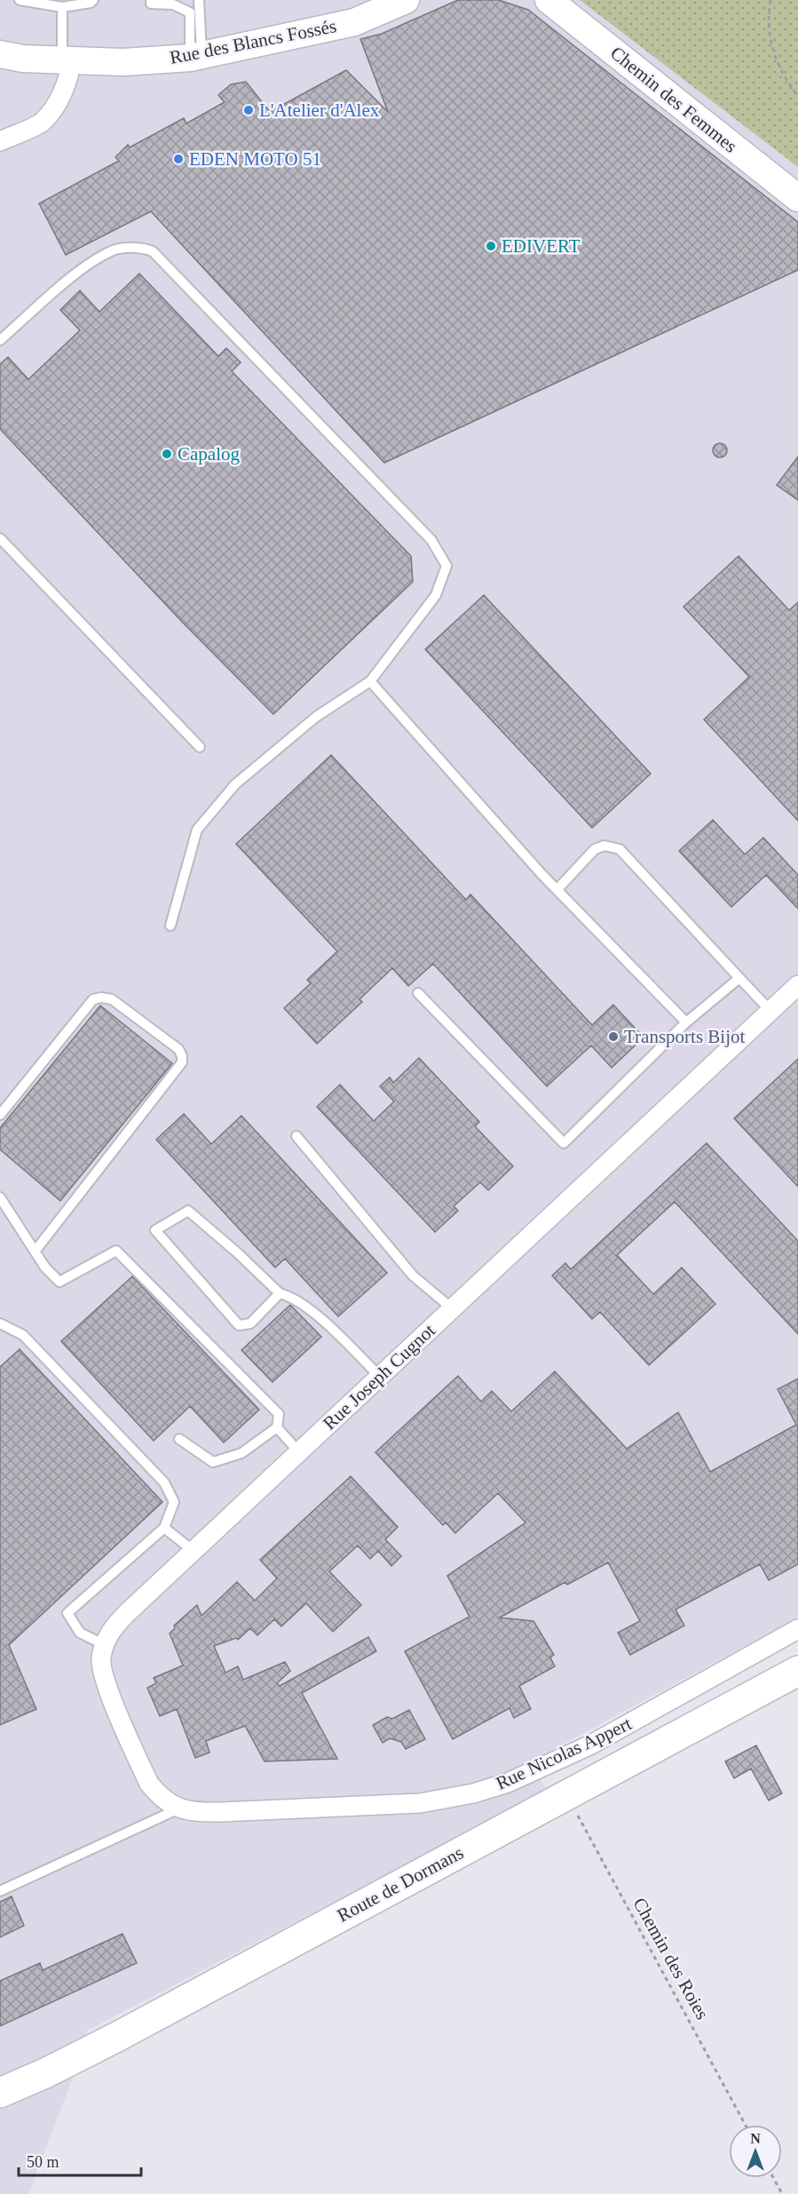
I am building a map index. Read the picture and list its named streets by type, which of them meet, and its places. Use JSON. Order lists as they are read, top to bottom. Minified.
{"streets":{"main road":["Route de Dormans"],"street":["Rue des Blancs Fossés","Chemin des Femmes","Rue Joseph Cugnot","Rue Nicolas Appert"],"path":["Chemin des Roies"]},"crossings":[["Route de Dormans","Chemin des Roies"]],"places":["L'Atelier d'Alex","EDEN MOTO 51","EDIVERT","Capalog","Transports Bijot"],"scale_bar":"50 m","north":"top"}
